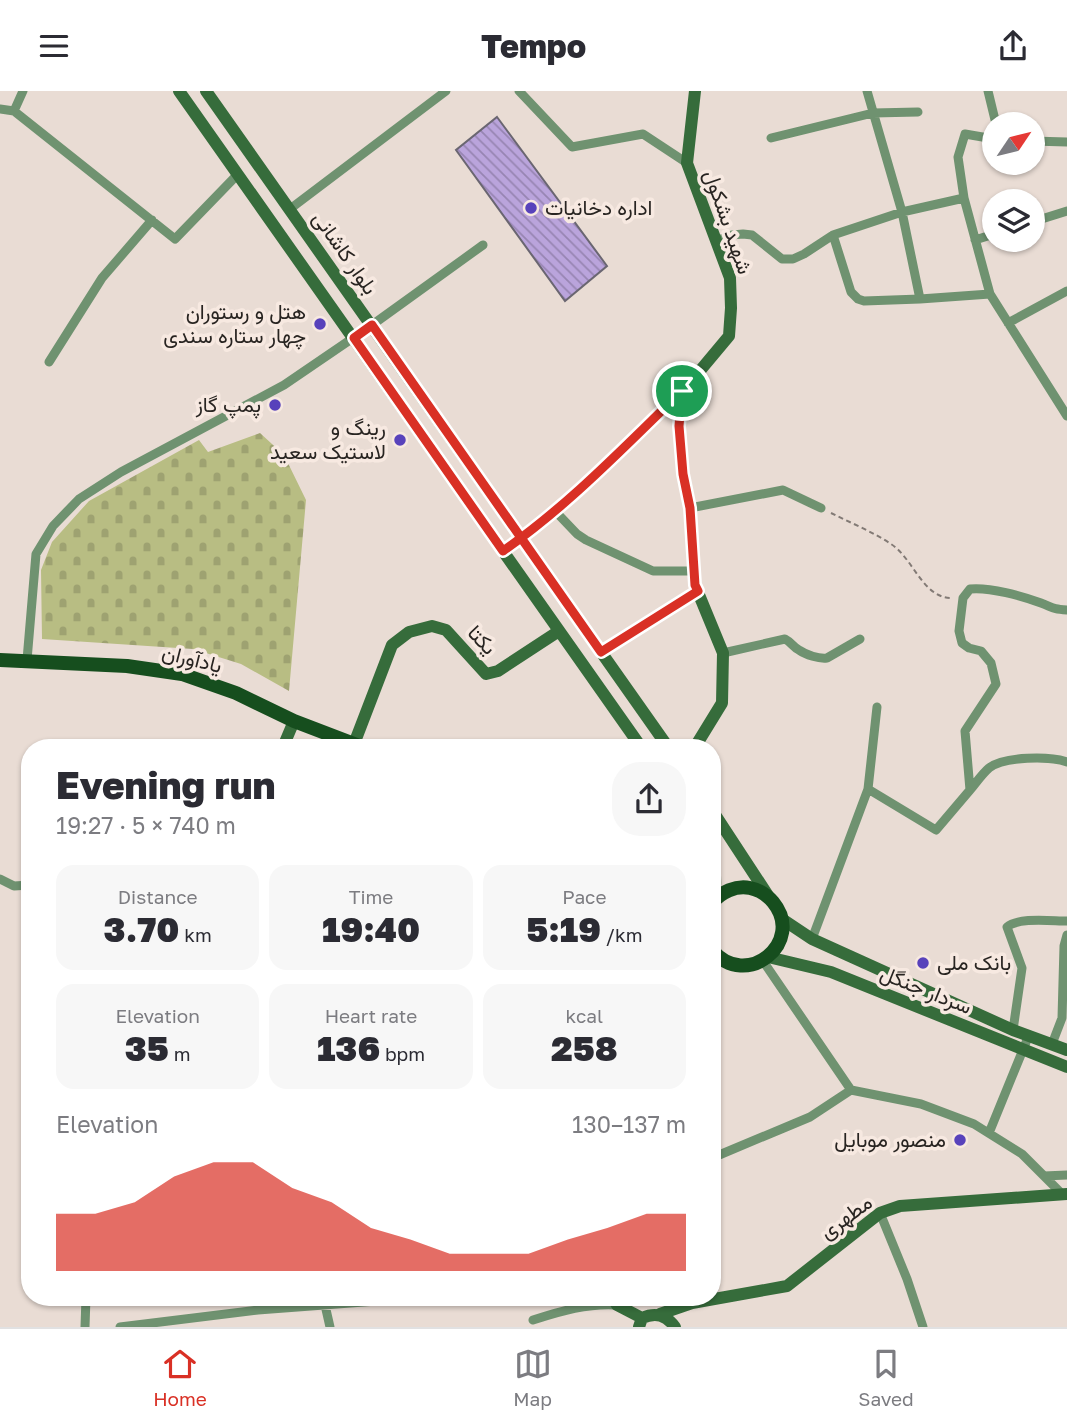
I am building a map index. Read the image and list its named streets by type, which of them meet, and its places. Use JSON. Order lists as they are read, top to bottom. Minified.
{"streets":{"main road":["شهید بشکول","بلوار کاشانی","یکتا","یادآوران","سردار جنگل","مطهری"]},"crossings":[["بلوار کاشانی","یکتا"]],"places":["اداره دخانیات","هتل و رستوران چهار ستاره سندی","پمپ گاز","رینگ و لاستیک سعید","بانک ملی","منصور موبایل"],"north":"top right","page":{"header":"Tempo","heading":["Evening run","19:27 · 5 × 740 m"],"stats":[["Distance","3.70 km"],["Time","19:40"],["Pace","5:19 /km"],["Elevation","35 m"],["Heart rate","136 bpm"],["kcal","258"]],"chart":["Elevation","130–137 m"],"tabs":["Home","Map","Saved"]}}
